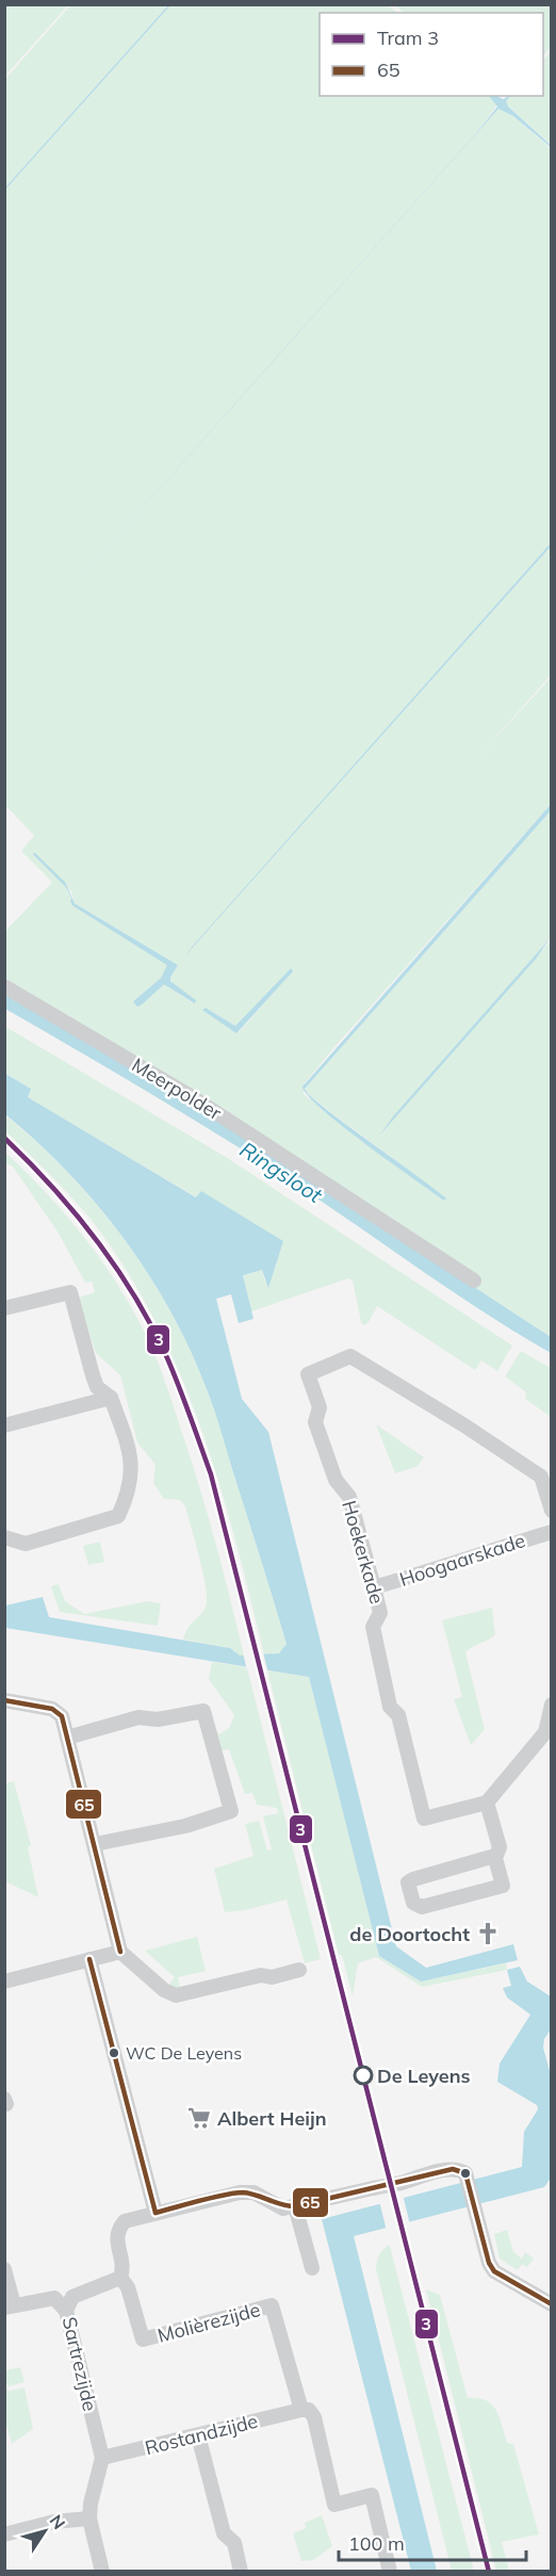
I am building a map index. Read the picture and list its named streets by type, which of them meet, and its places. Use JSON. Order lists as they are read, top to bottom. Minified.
{"streets":{"street":["Meerpolder","Hoekerkade","Hoogaarskade","Molièrezijde","Sartrezijde","Rostandzijde"]},"crossings":[["Hoekerkade","Hoogaarskade"],["Molièrezijde","Sartrezijde"],["Molièrezijde","Rostandzijde"],["Sartrezijde","Rostandzijde"]],"water":["Ringsloot"],"places":{"church":["de Doortocht"],"other":["WC De Leyens","De Leyens"],"supermarket":["Albert Heijn"]},"lines":["tram line 3","transit line 65"],"legend":["Tram 3","65"],"scale_bar":"100 m","north":"top right"}
